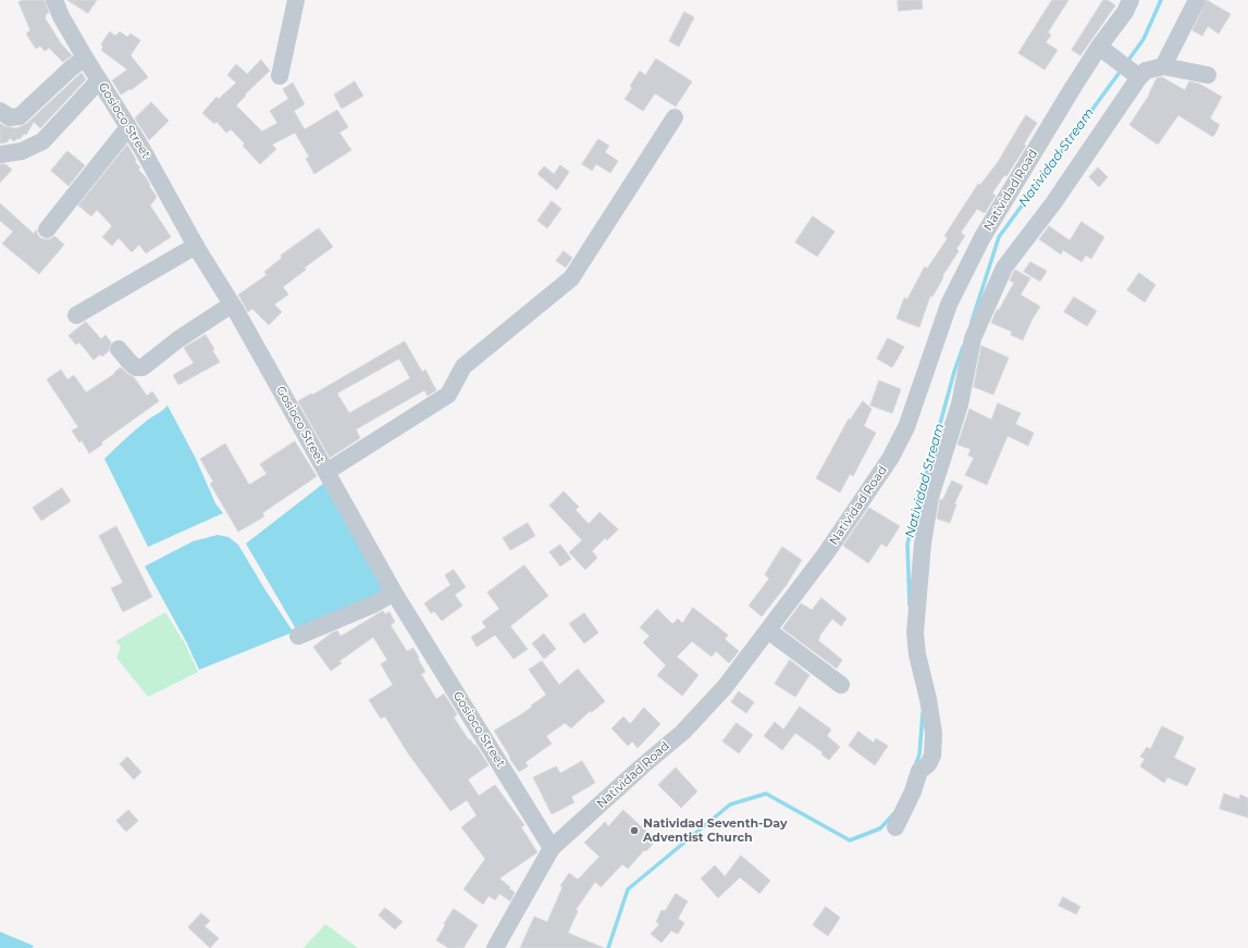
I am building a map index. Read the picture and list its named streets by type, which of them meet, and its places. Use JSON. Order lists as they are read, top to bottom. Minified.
{"streets":{"street":["Gosioco Street","Natividad Road"]},"crossings":[["Gosioco Street","Natividad Road"]],"water":["Natividad Stream"],"places":["Natividad Seventh-Day Adventist Church"]}
